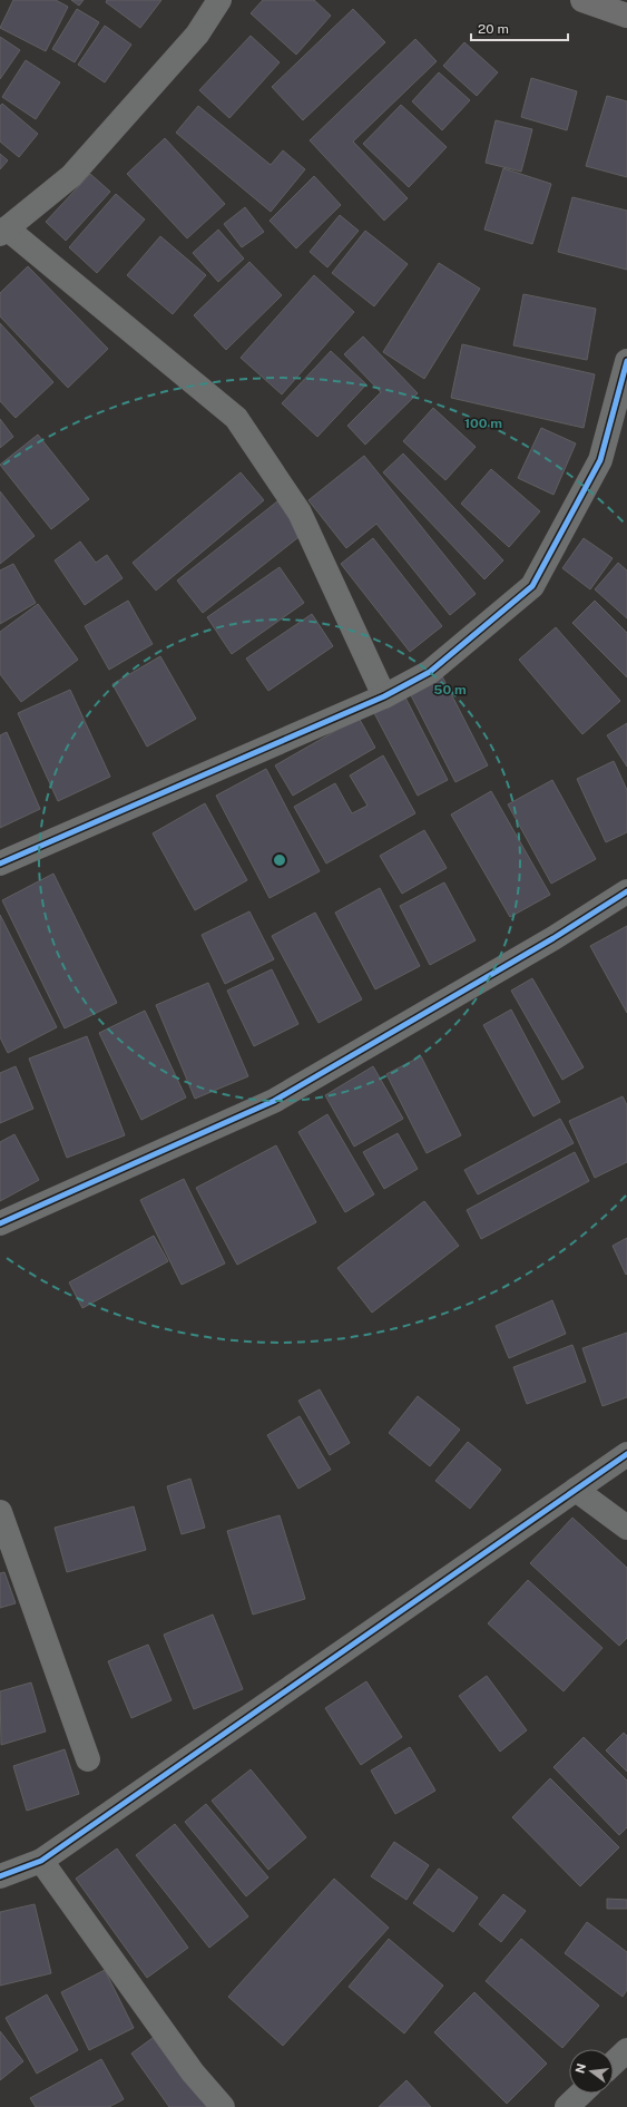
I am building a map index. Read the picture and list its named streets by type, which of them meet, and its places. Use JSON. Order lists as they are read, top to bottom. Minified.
{"scale_bar":"20 m","north":"left","rings":["100 m","50 m"]}
